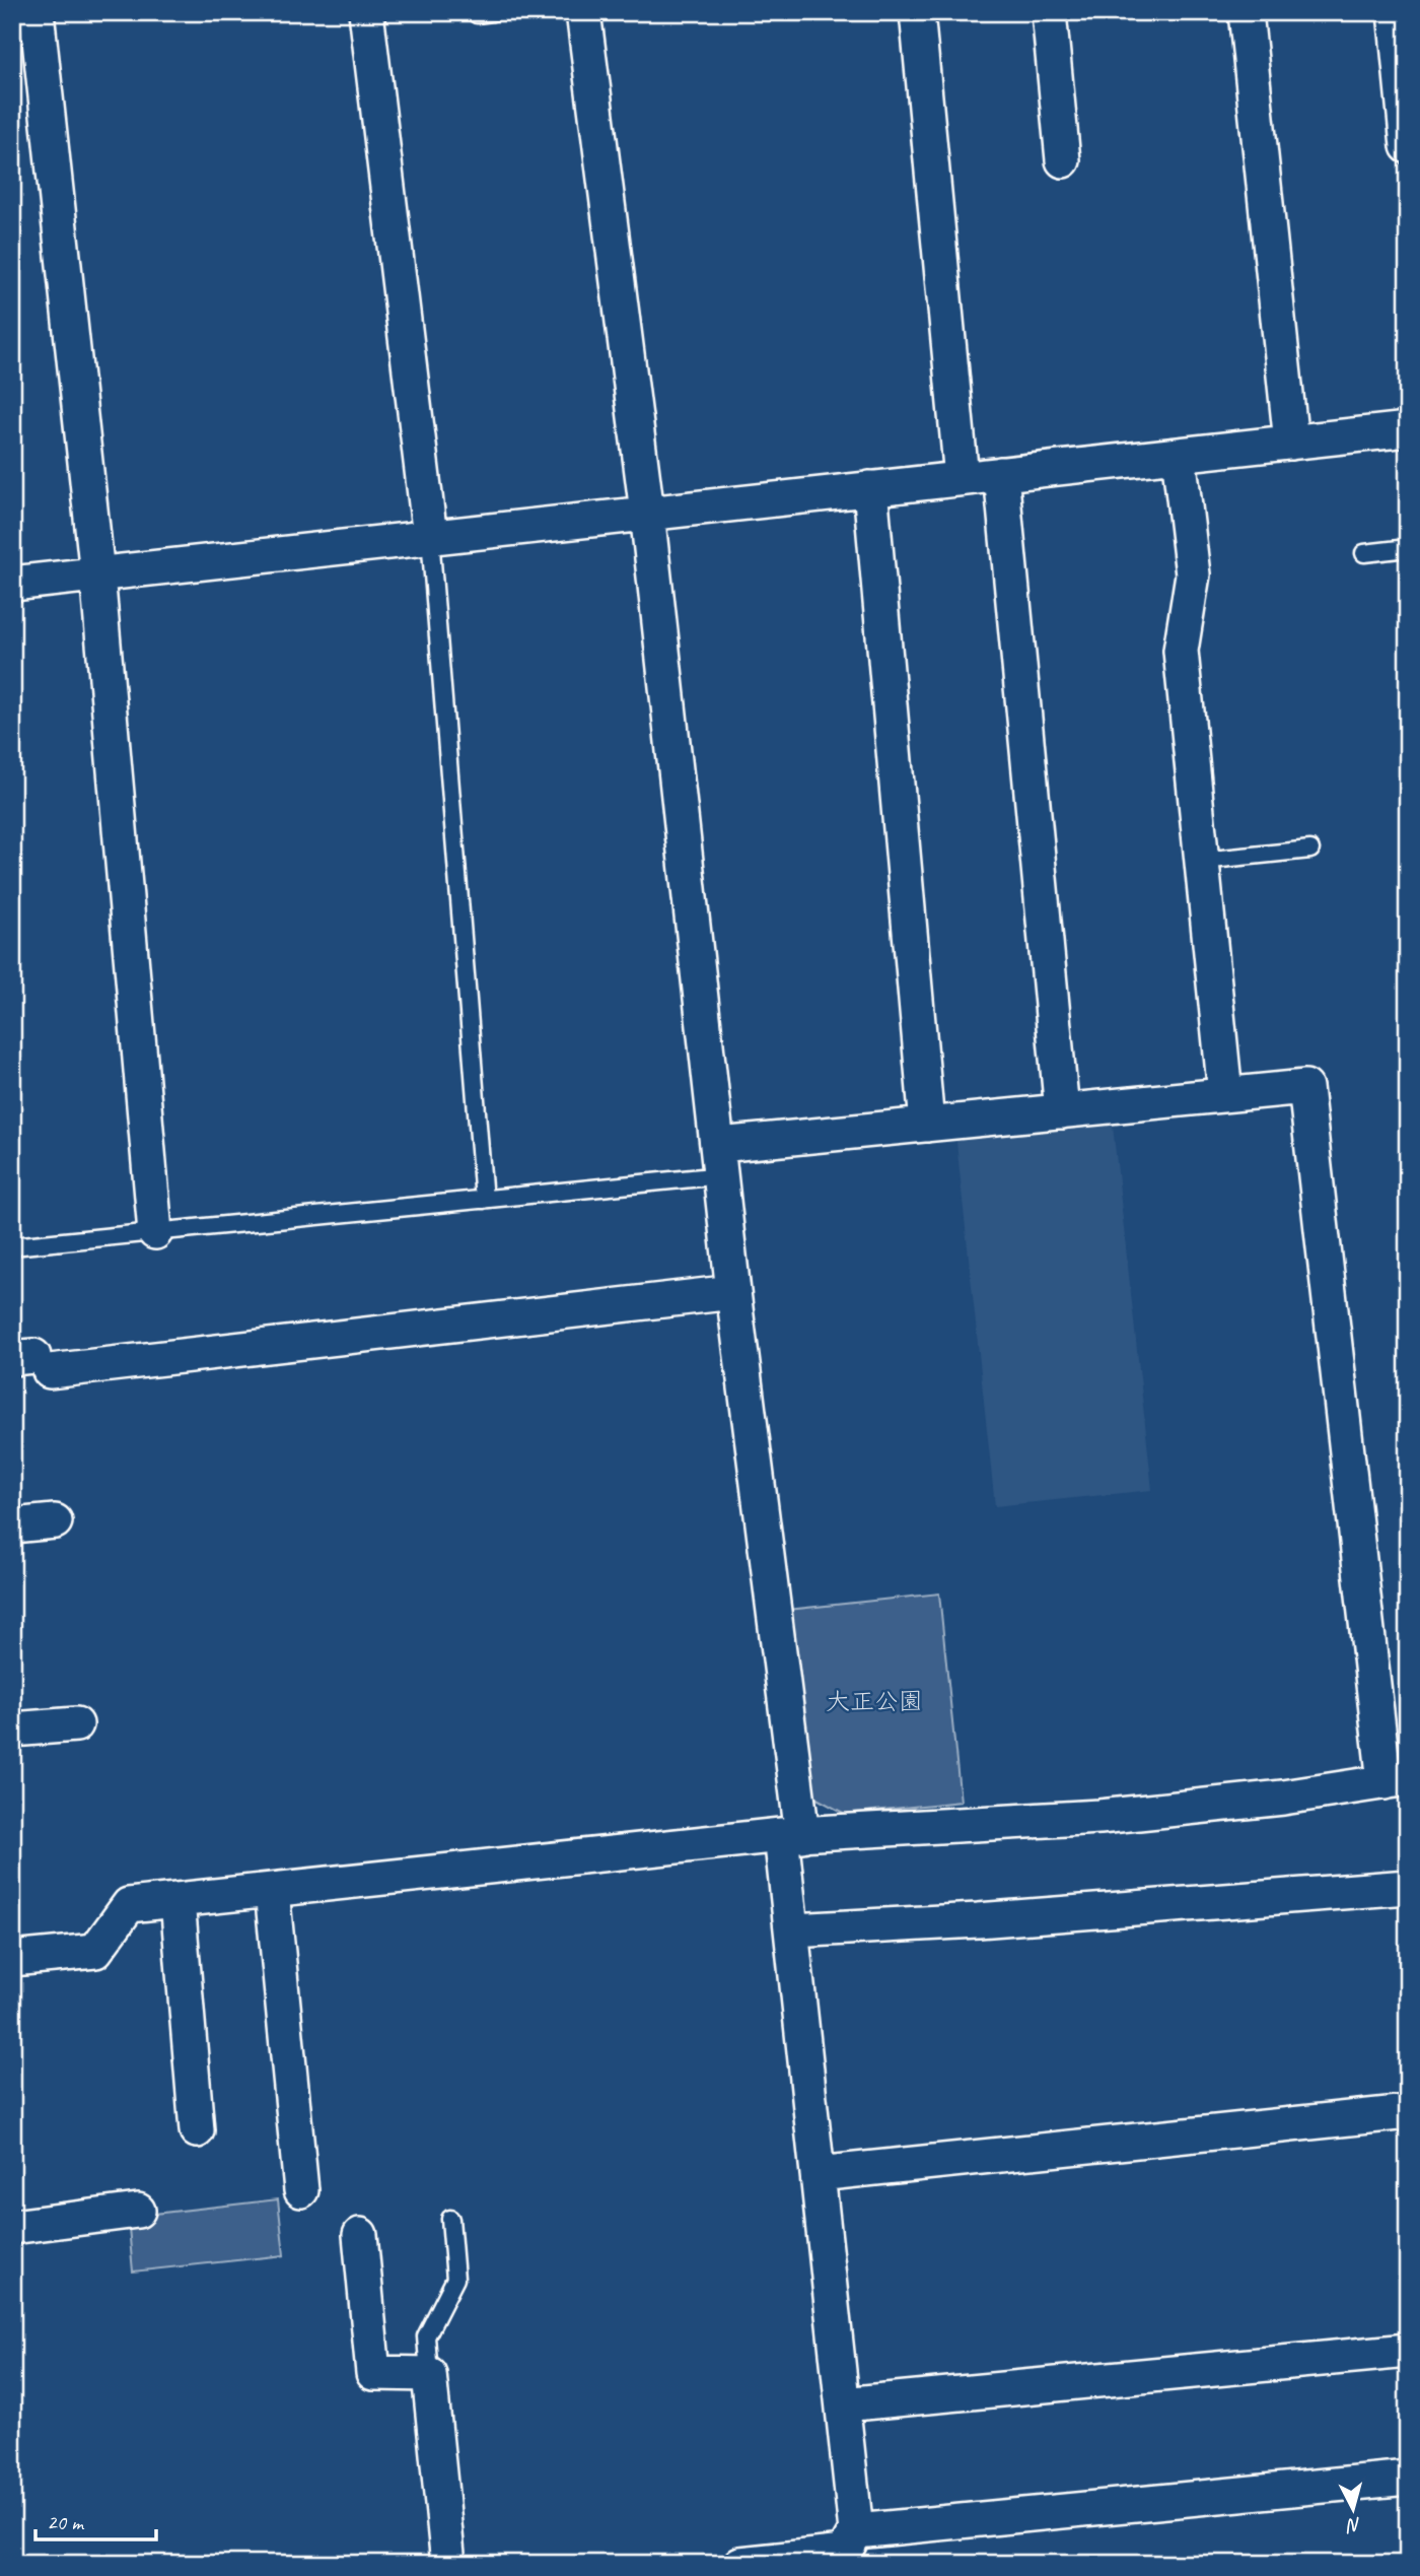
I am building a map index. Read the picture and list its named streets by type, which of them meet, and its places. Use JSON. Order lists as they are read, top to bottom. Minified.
{"parks":["大正公園"],"scale_bar":"20 m","north":"bottom"}
